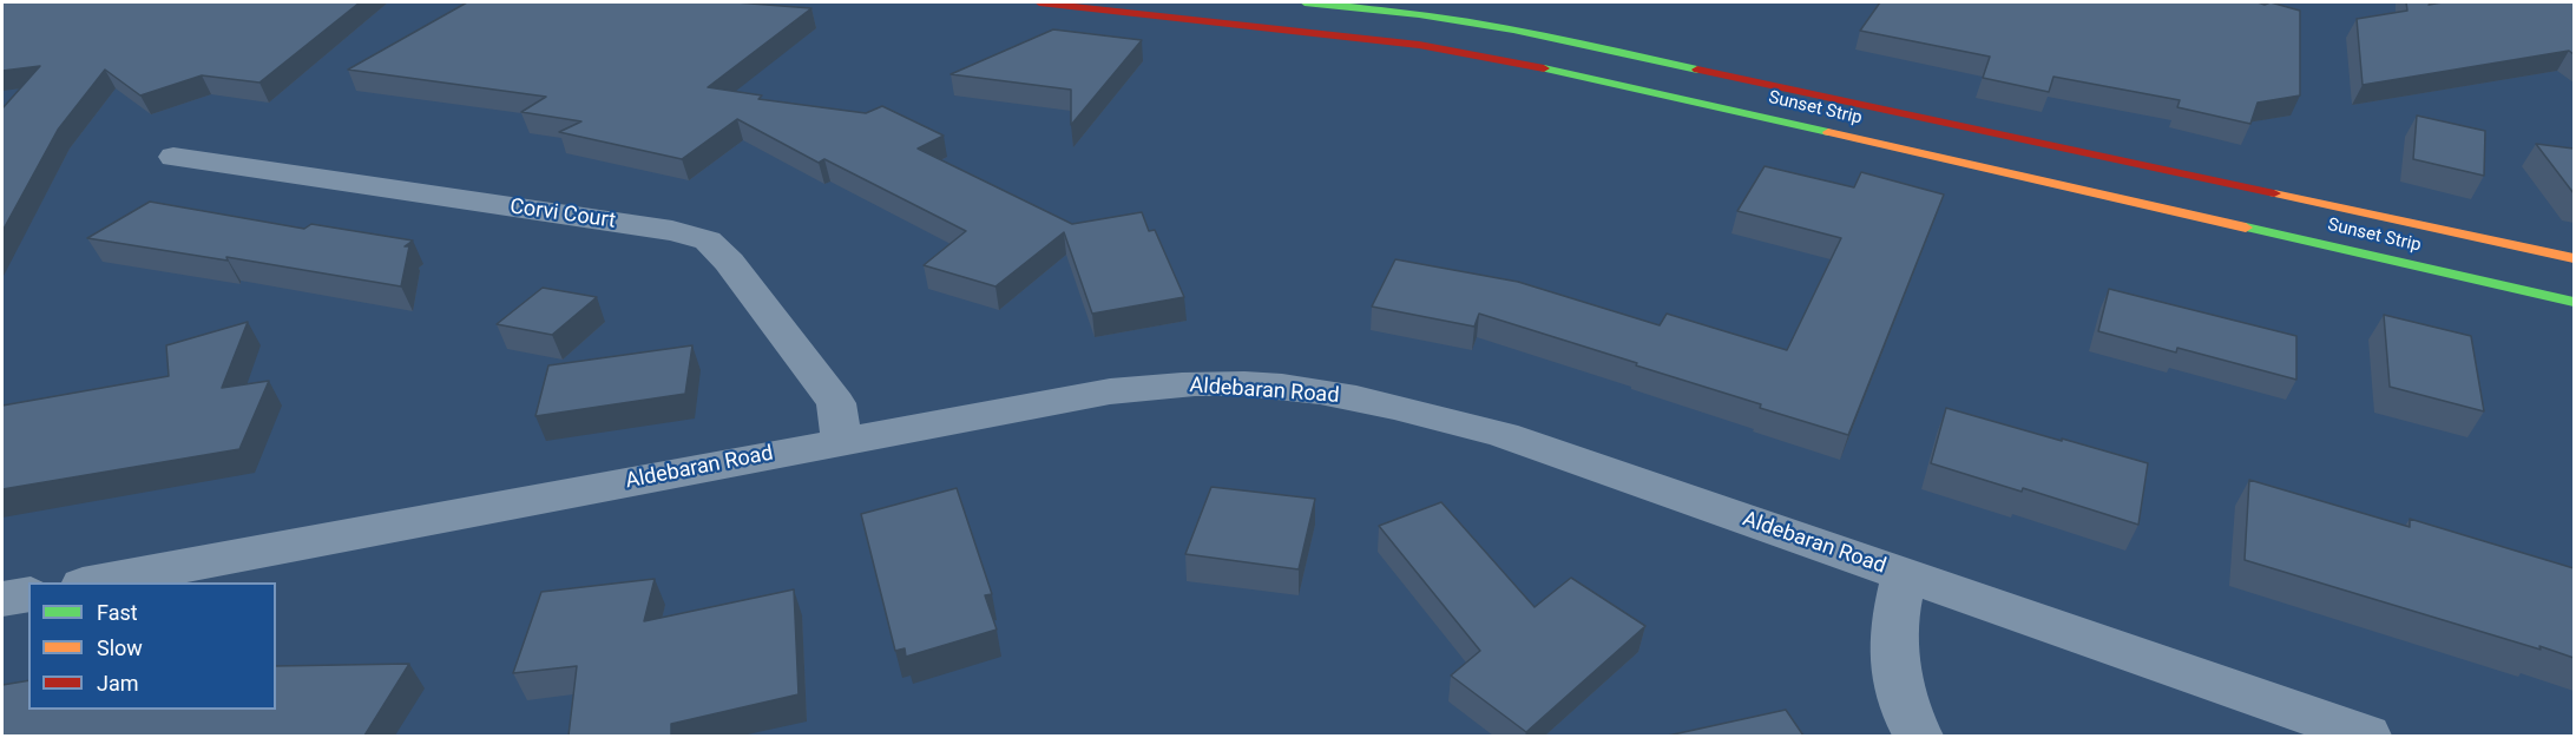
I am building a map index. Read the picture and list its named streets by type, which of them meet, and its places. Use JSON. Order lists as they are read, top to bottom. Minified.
{"streets":{"street":["Sunset Strip","Corvi Court","Aldebaran Road"]},"crossings":[["Corvi Court","Aldebaran Road"]],"legend":["Fast","Slow","Jam"]}
